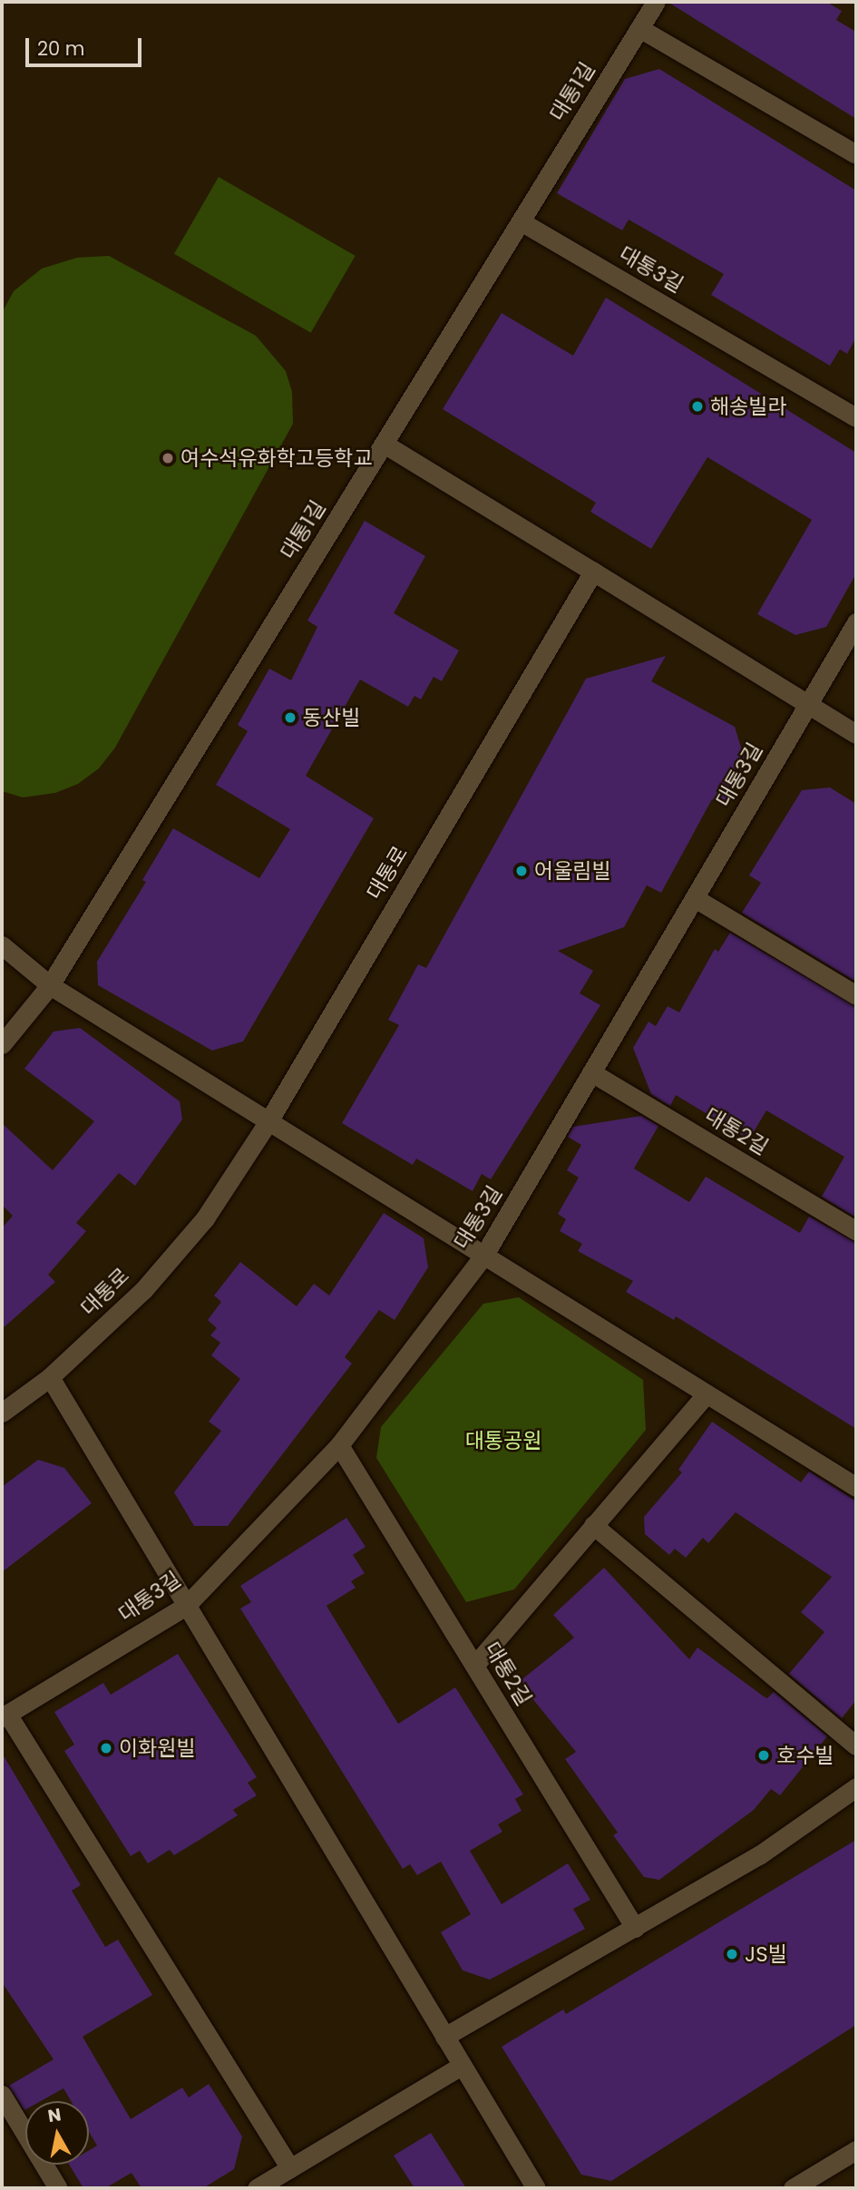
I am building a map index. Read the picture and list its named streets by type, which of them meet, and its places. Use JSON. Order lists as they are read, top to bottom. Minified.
{"streets":{"street":["대통1길","대통3길","대통로","대통2길"]},"crossings":[["대통1길","대통3길"],["대통3길","대통2길"]],"parks":["대통공원"],"places":["해송빌라","여수석유화학고등학교","동산빌","어울림빌","이화원빌","호수빌","JS빌"],"scale_bar":"20 m","north":"top"}
